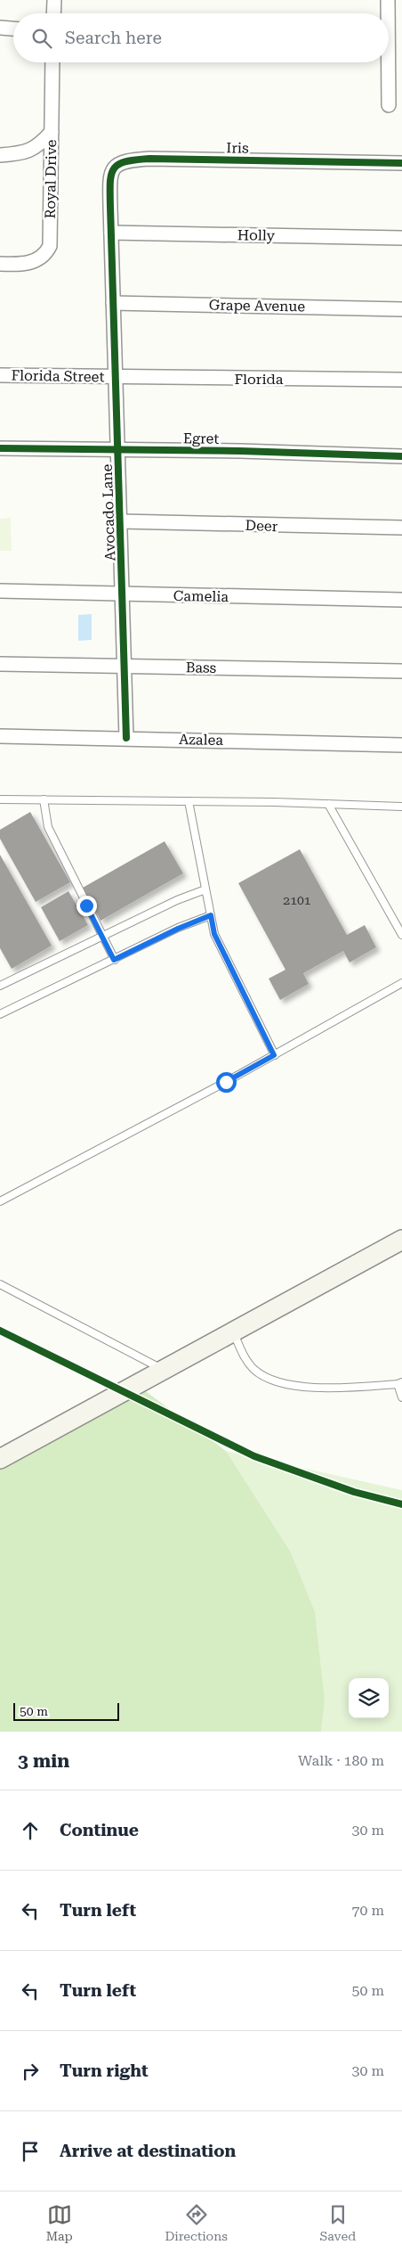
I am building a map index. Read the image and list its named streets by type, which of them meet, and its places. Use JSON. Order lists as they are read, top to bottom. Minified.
{"streets":{"street":["Iris","Royal Drive","Holly","Grape Avenue","Florida Street","Florida","Egret","Avocado Lane","Deer","Camelia","Bass","Azalea"]},"crossings":[["Iris","Avocado Lane"],["Holly","Avocado Lane"],["Grape Avenue","Avocado Lane"],["Florida Street","Florida"],["Florida Street","Avocado Lane"],["Florida","Avocado Lane"],["Egret","Avocado Lane"],["Avocado Lane","Deer"],["Avocado Lane","Camelia"],["Avocado Lane","Bass"],["Avocado Lane","Azalea"]],"house_numbers":["2101"],"scale_bar":"50 m","page":{"search":"Search here","scale":"50 m","heading":["3 min","Walk · 180 m"],"list":[["Continue","30 m"],["Turn left","70 m"],["Turn left","50 m"],["Turn right","30 m"],"Arrive at destination"],"nav":["Map","Directions","Saved"]}}
